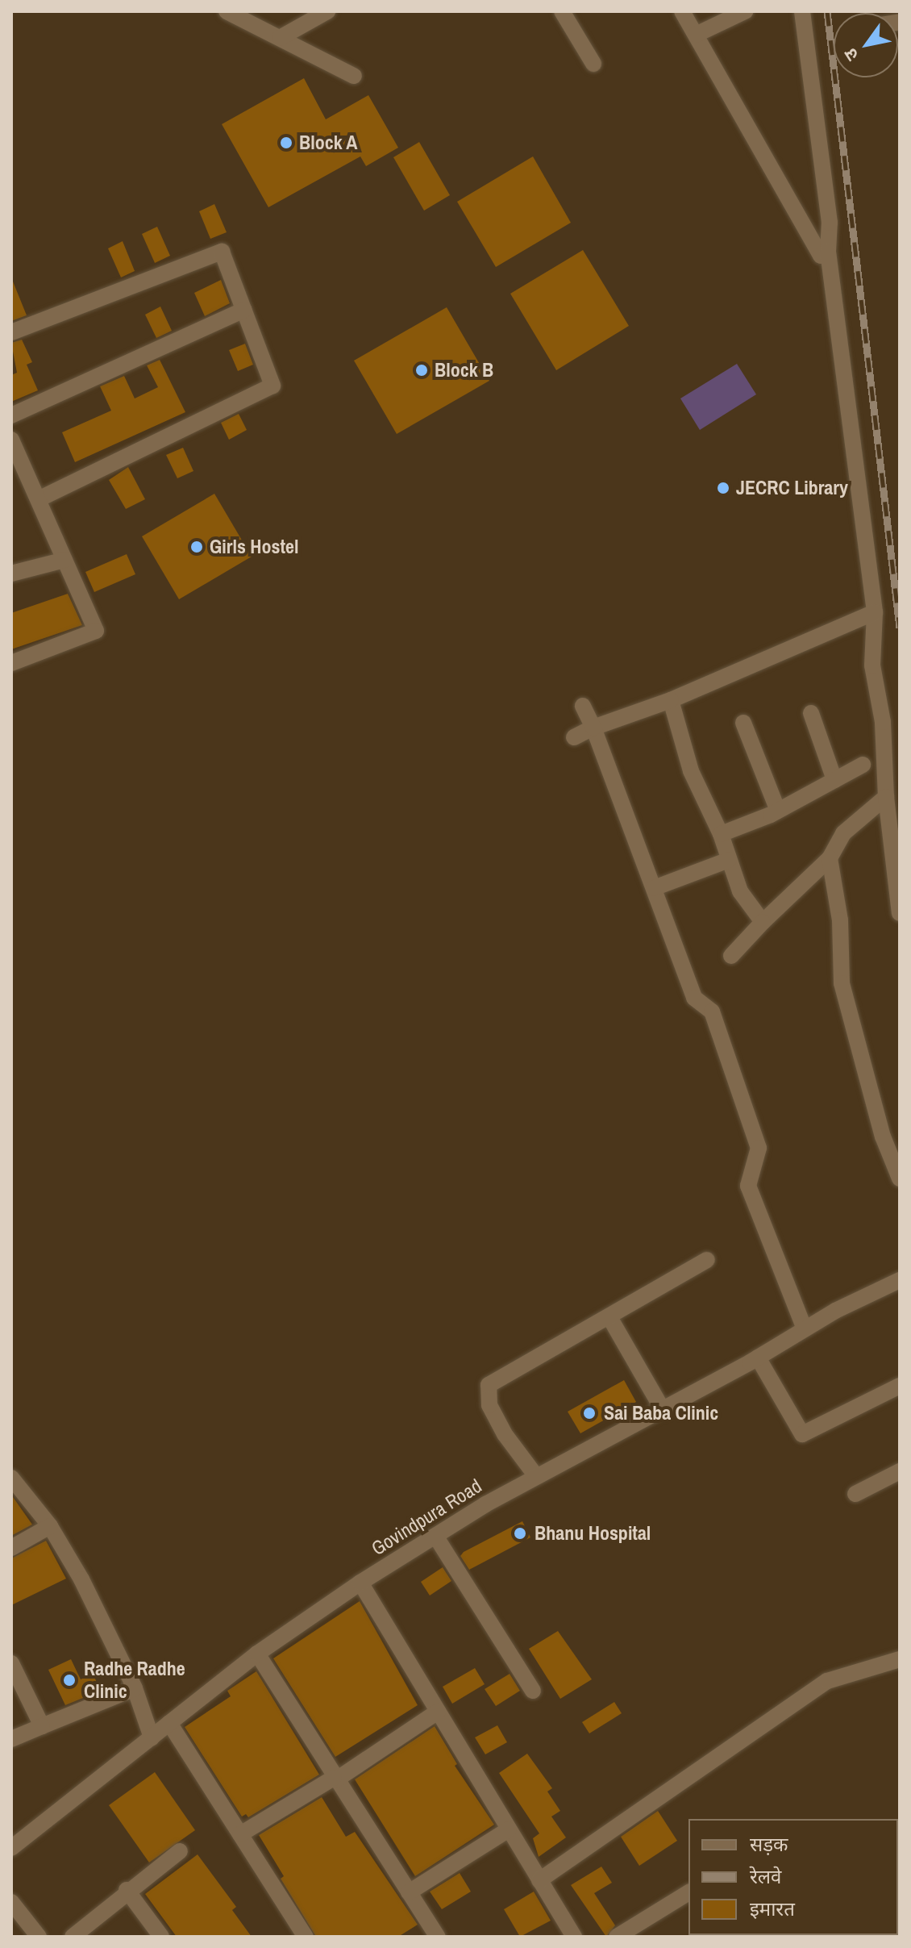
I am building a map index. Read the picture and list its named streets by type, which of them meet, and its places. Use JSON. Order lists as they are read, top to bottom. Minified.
{"streets":{"street":["Govindpura Road"]},"places":["Block A","Block B","JECRC Library","Girls Hostel","Sai Baba Clinic","Bhanu Hospital","Radhe Radhe Clinic"],"legend":["सड़क","रेलवे","इमारत"],"north":"bottom left"}
